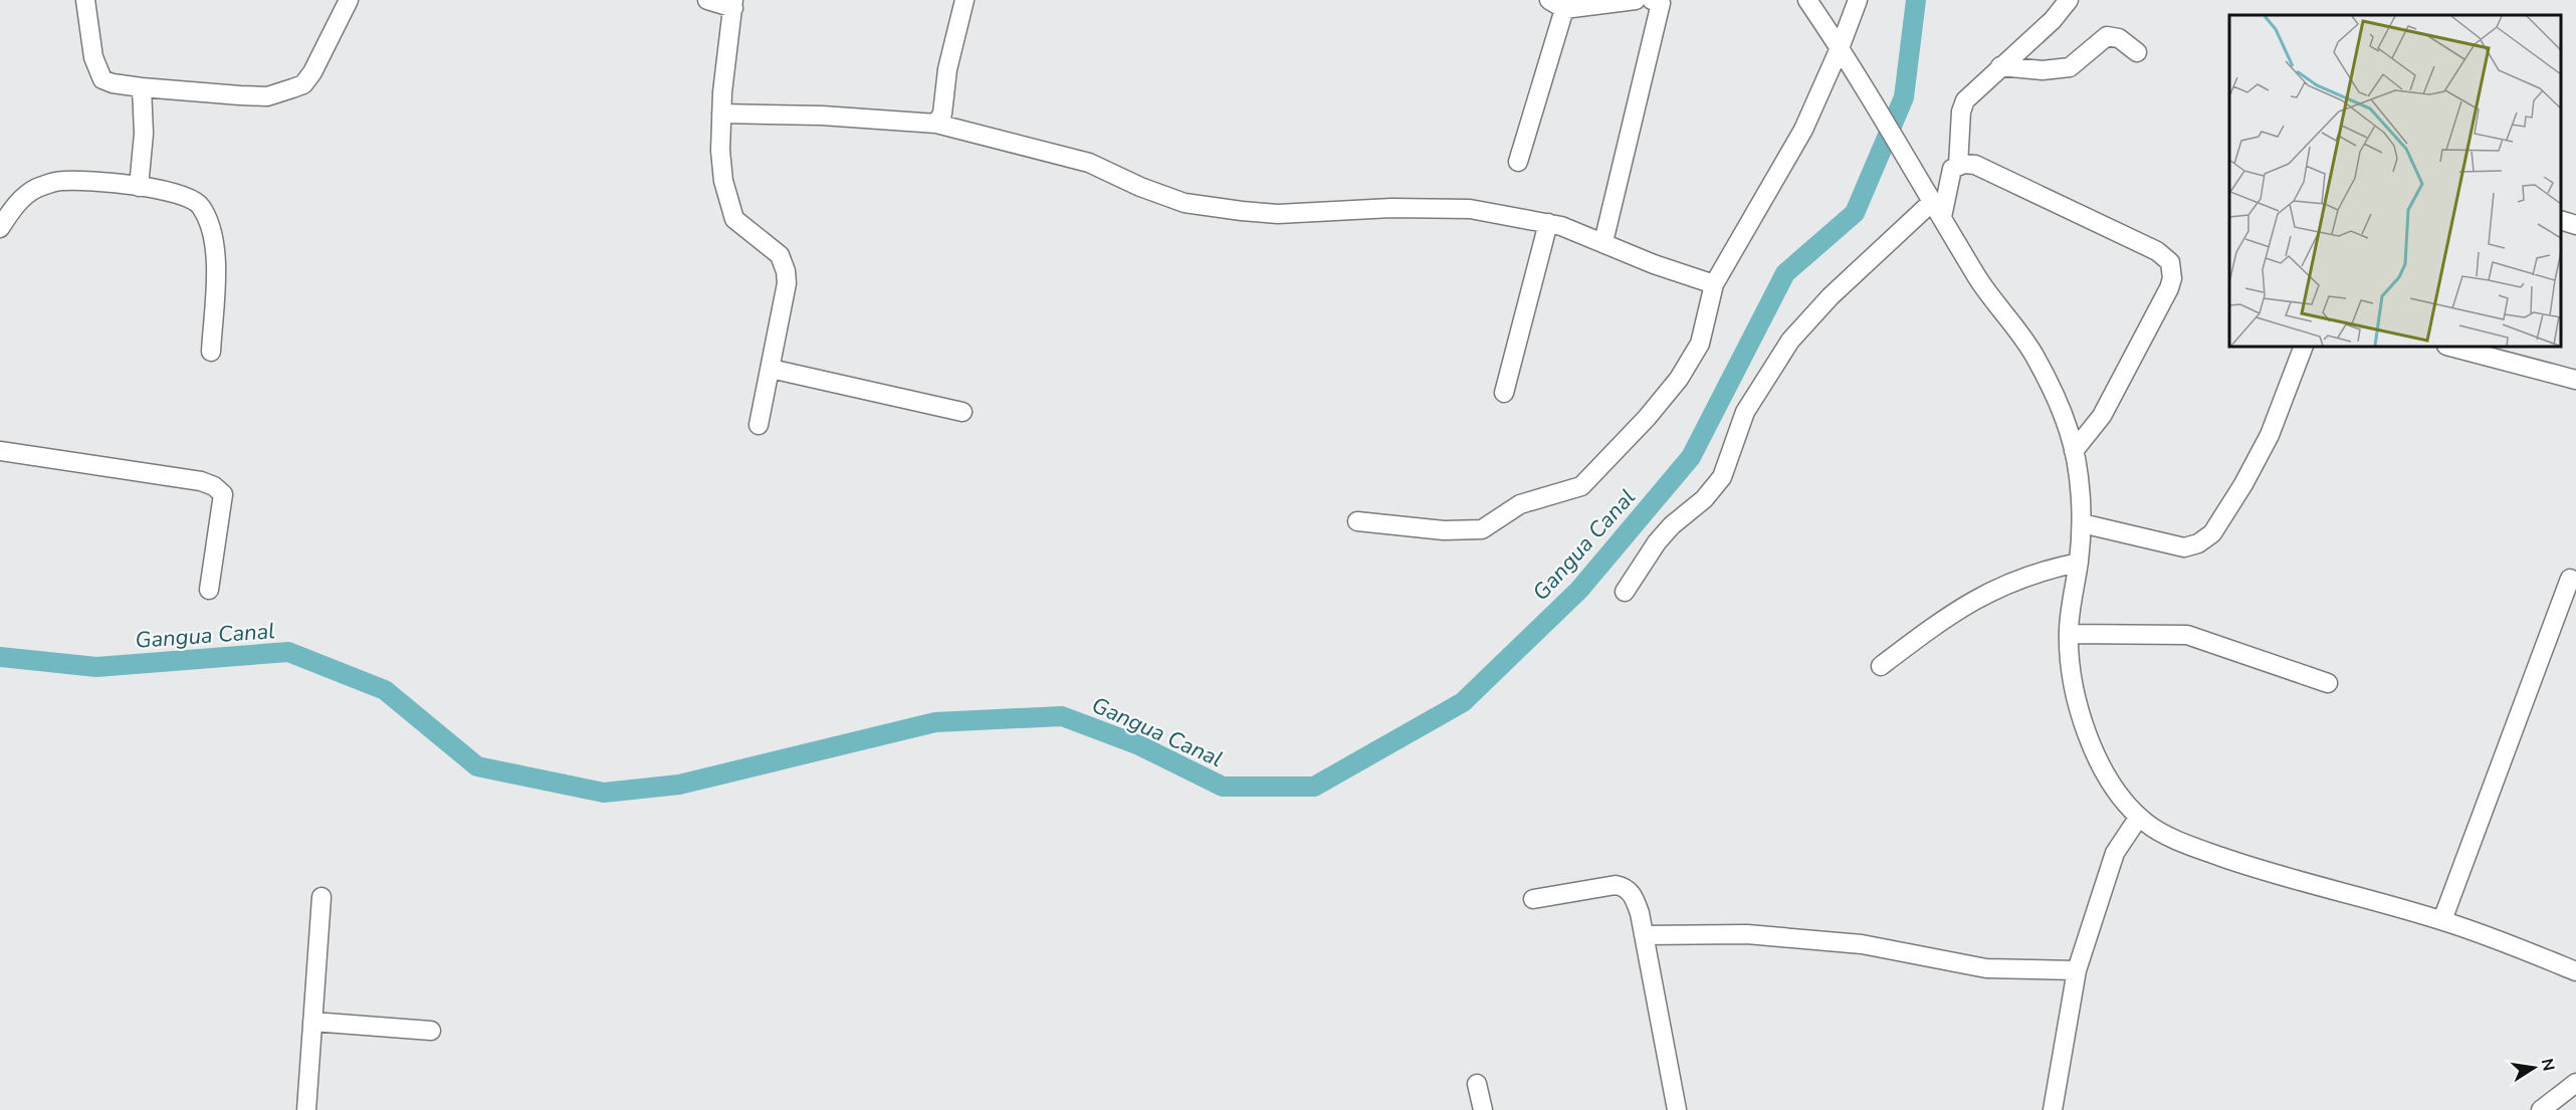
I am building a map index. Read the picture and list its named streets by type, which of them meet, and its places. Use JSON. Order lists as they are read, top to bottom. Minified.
{"water":["Gangua Canal"],"north":"right"}
